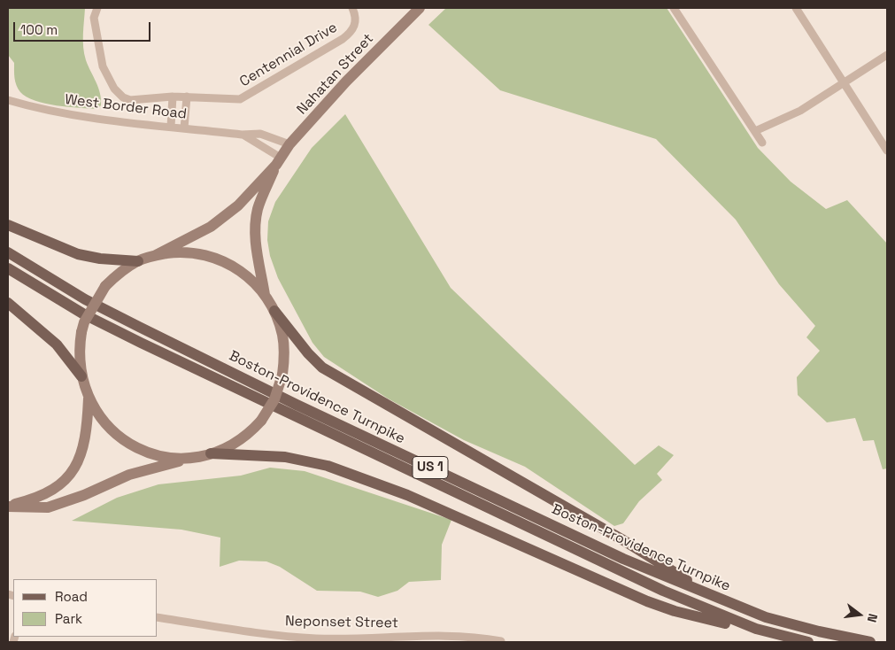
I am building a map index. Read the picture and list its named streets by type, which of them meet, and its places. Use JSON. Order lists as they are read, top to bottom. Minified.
{"streets":{"main road":["Nahatan Street","Boston-Providence Turnpike","US 1"],"street":["Centennial Drive","West Border Road","Neponset Street"]},"crossings":[["Nahatan Street","West Border Road"]],"legend":["Road","Park"],"scale_bar":"100 m","north":"right"}
